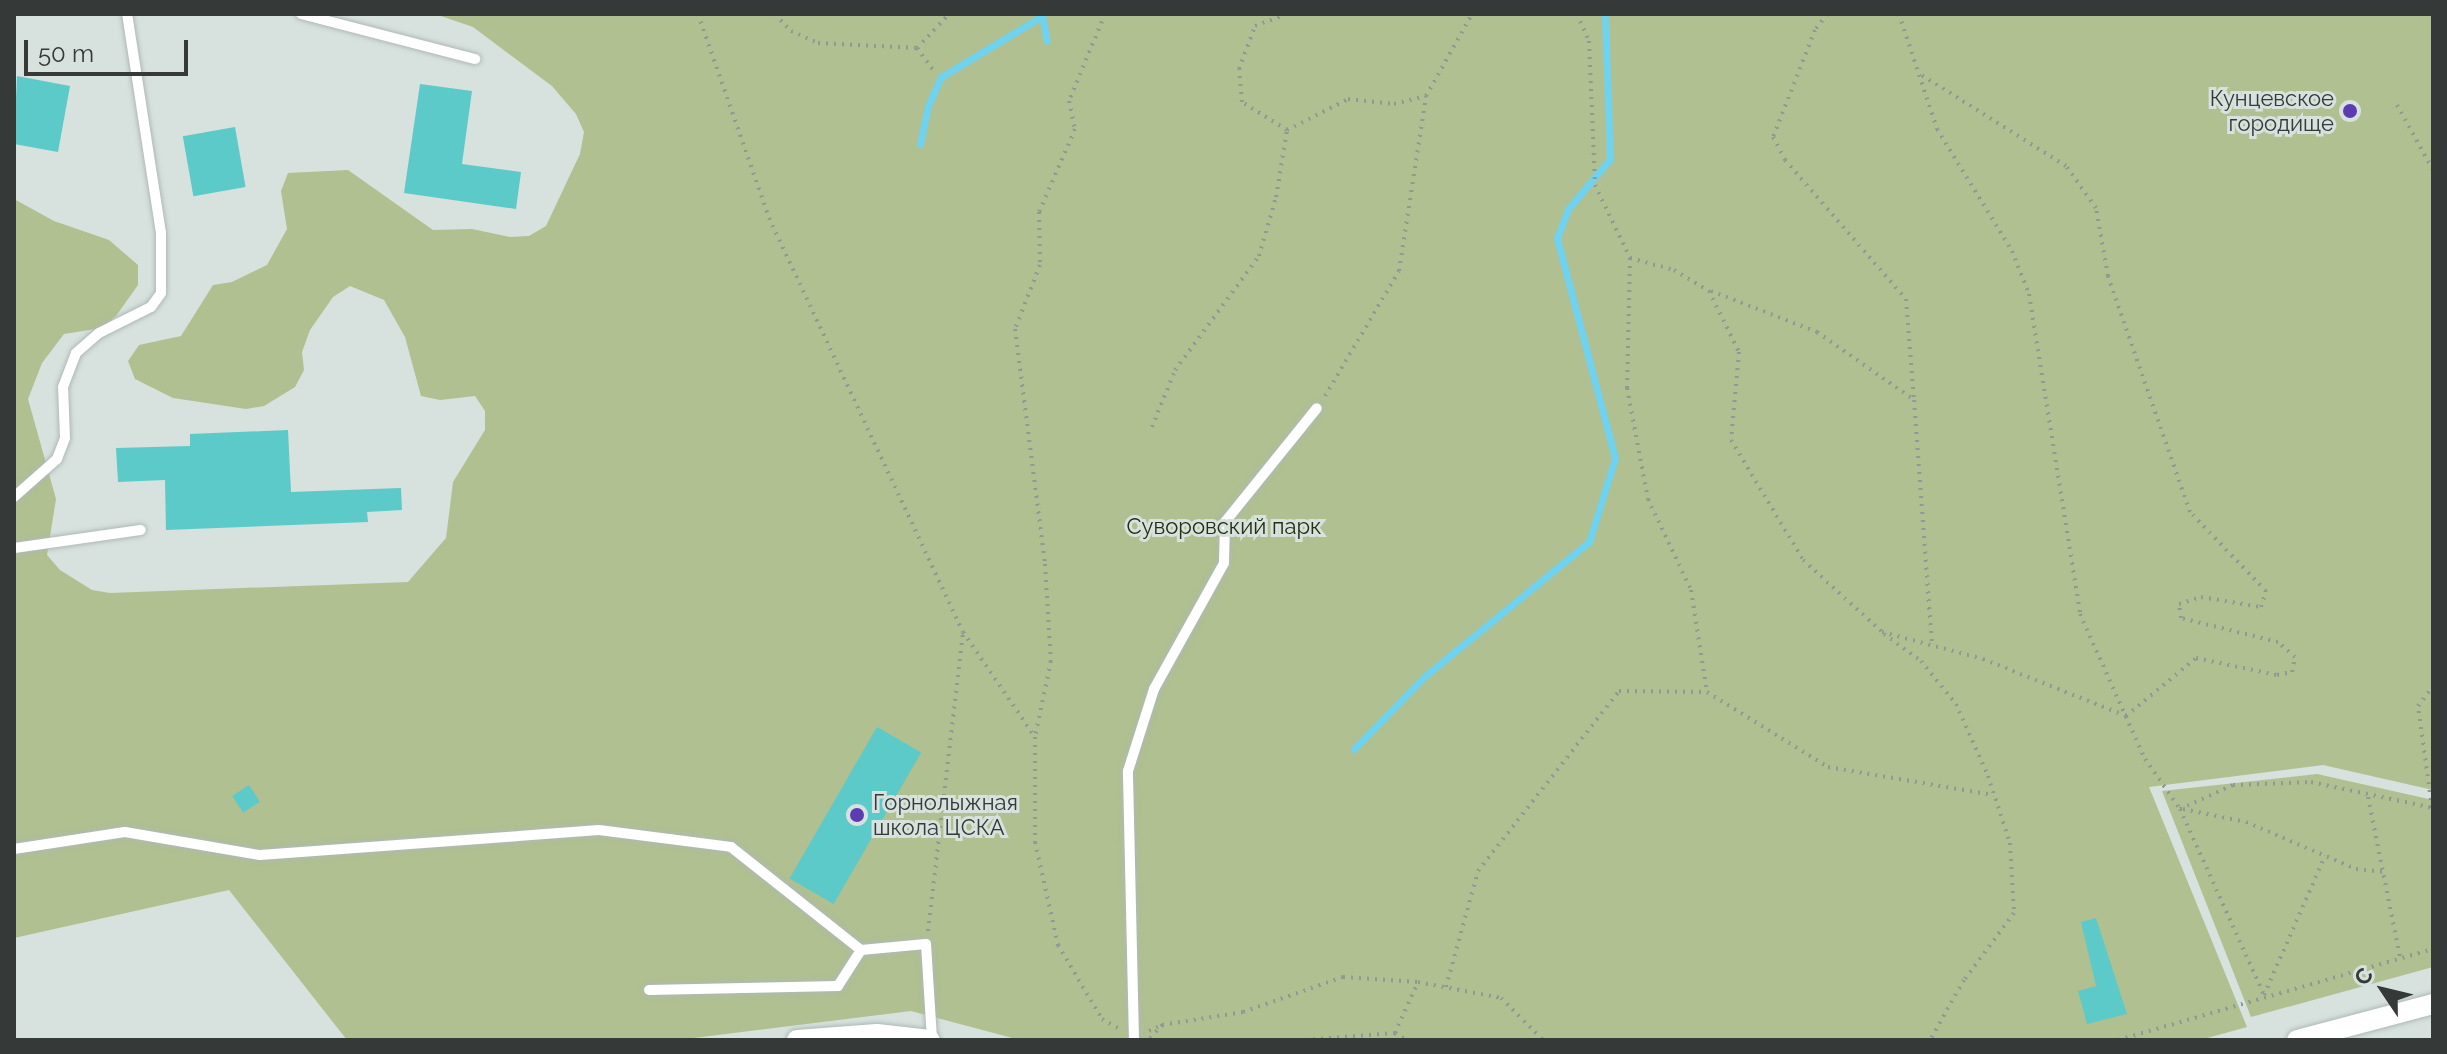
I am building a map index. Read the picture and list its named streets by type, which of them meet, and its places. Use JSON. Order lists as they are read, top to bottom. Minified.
{"parks":["Суворовский парк"],"places":["Кунцевское городище","Горнолыжная школа ЦСКА"],"scale_bar":"50 m","north":"top left"}
